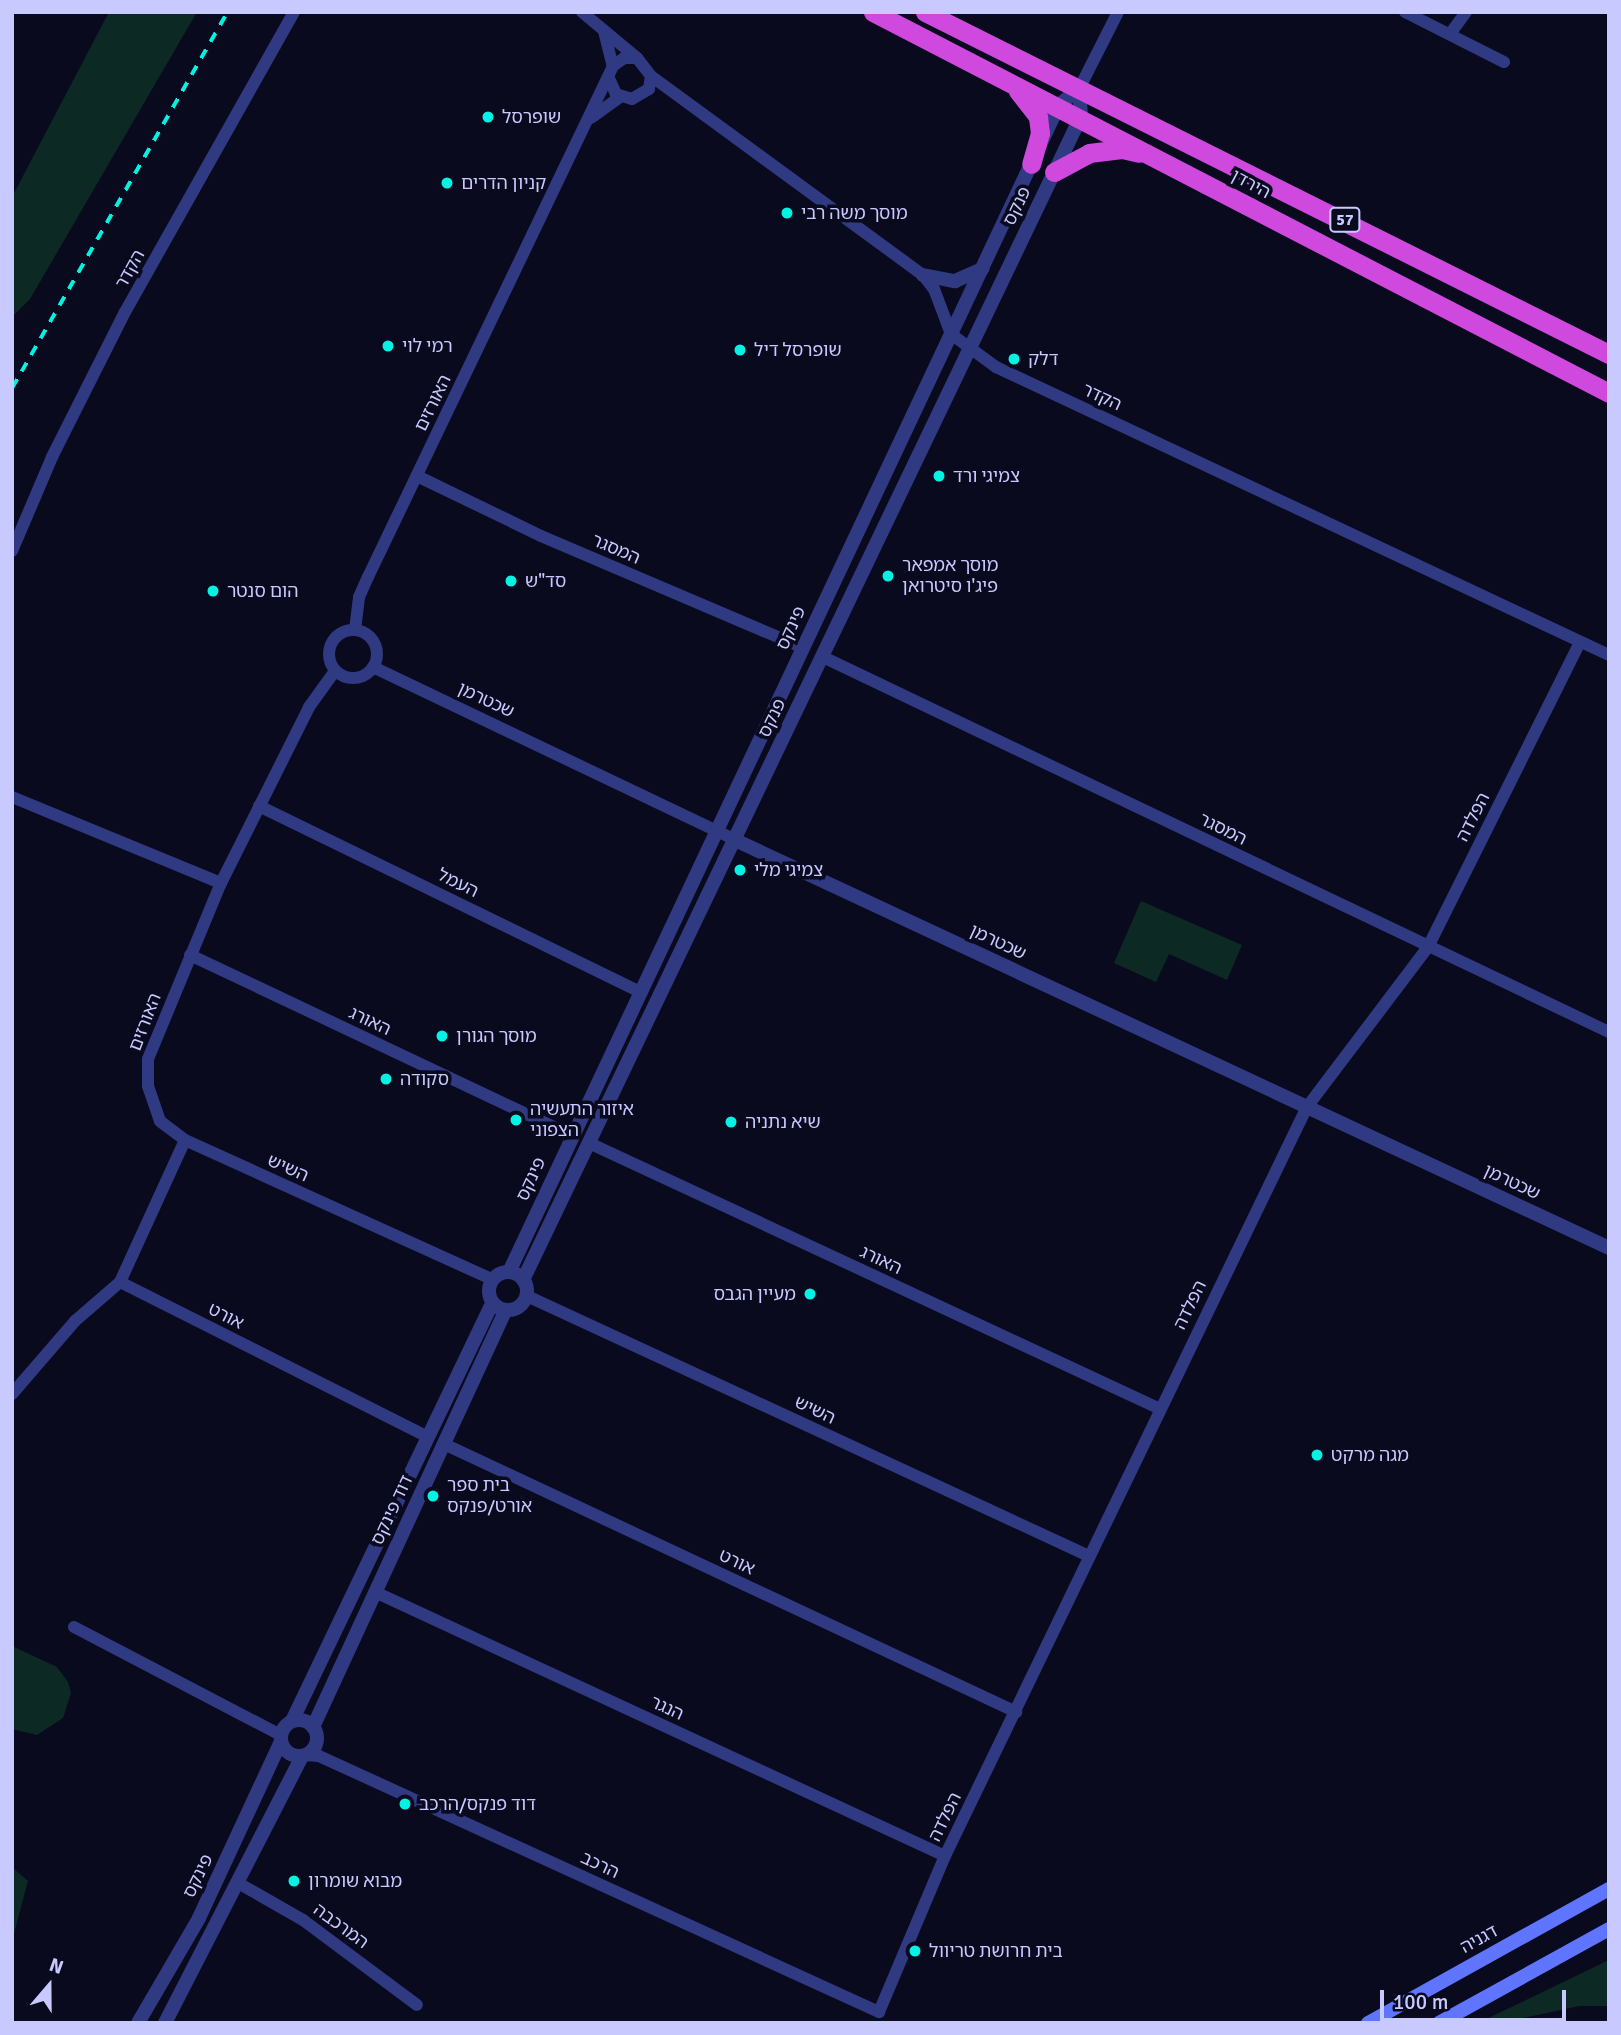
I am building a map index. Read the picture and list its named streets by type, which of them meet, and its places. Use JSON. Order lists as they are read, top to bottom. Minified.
{"streets":{"highway":["הירדן","57"],"main road":["דגניה"],"street":["פנקס","הקדר","האורזים","המסגר","פינקס","שכטרמן","הפלדה","העמל","האורג","השיש","אורט","דוד פינקס","הנגר","הרכב","המרכבה"]},"crossings":[["הירדן","פינקס"],["פנקס","הקדר"],["פנקס","המסגר"],["פנקס","פינקס"],["פנקס","שכטרמן"],["פנקס","האורג"],["פנקס","השיש"],["פנקס","דוד פינקס"],["הקדר","פינקס"],["הקדר","הפלדה"],["האורזים","המסגר"],["האורזים","שכטרמן"],["האורזים","העמל"],["האורזים","האורג"],["האורזים","השיש"],["המסגר","פינקס"],["המסגר","הפלדה"],["פינקס","שכטרמן"],["פינקס","העמל"],["פינקס","האורג"],["פינקס","השיש"],["פינקס","דוד פינקס"],["פינקס","הרכב"],["שכטרמן","הפלדה"],["הפלדה","האורג"],["הפלדה","השיש"],["הפלדה","אורט"],["הפלדה","הנגר"],["הפלדה","הרכב"],["השיש","דוד פינקס"],["אורט","דוד פינקס"],["דוד פינקס","הנגר"],["דוד פינקס","הרכב"]],"places":["שופרסל","קניון הדרים","מוסך משה רבי","רמי לוי","שופרסל דיל","דלק","צמיגי ורד","מוסך אמפאר פיג'ו סיטרואן","סד\"ש","הום סנטר","צמיגי מלי","מוסך הגורן","סקודה","איזור התעשיה הצפוני","שיא נתניה","מעיין הגבס","מגה מרקט","בית ספר אורט/פנקס","דוד פנקס/הרכב","מבוא שומרון","בית חרושת טריוול"],"scale_bar":"100 m","north":"top"}
